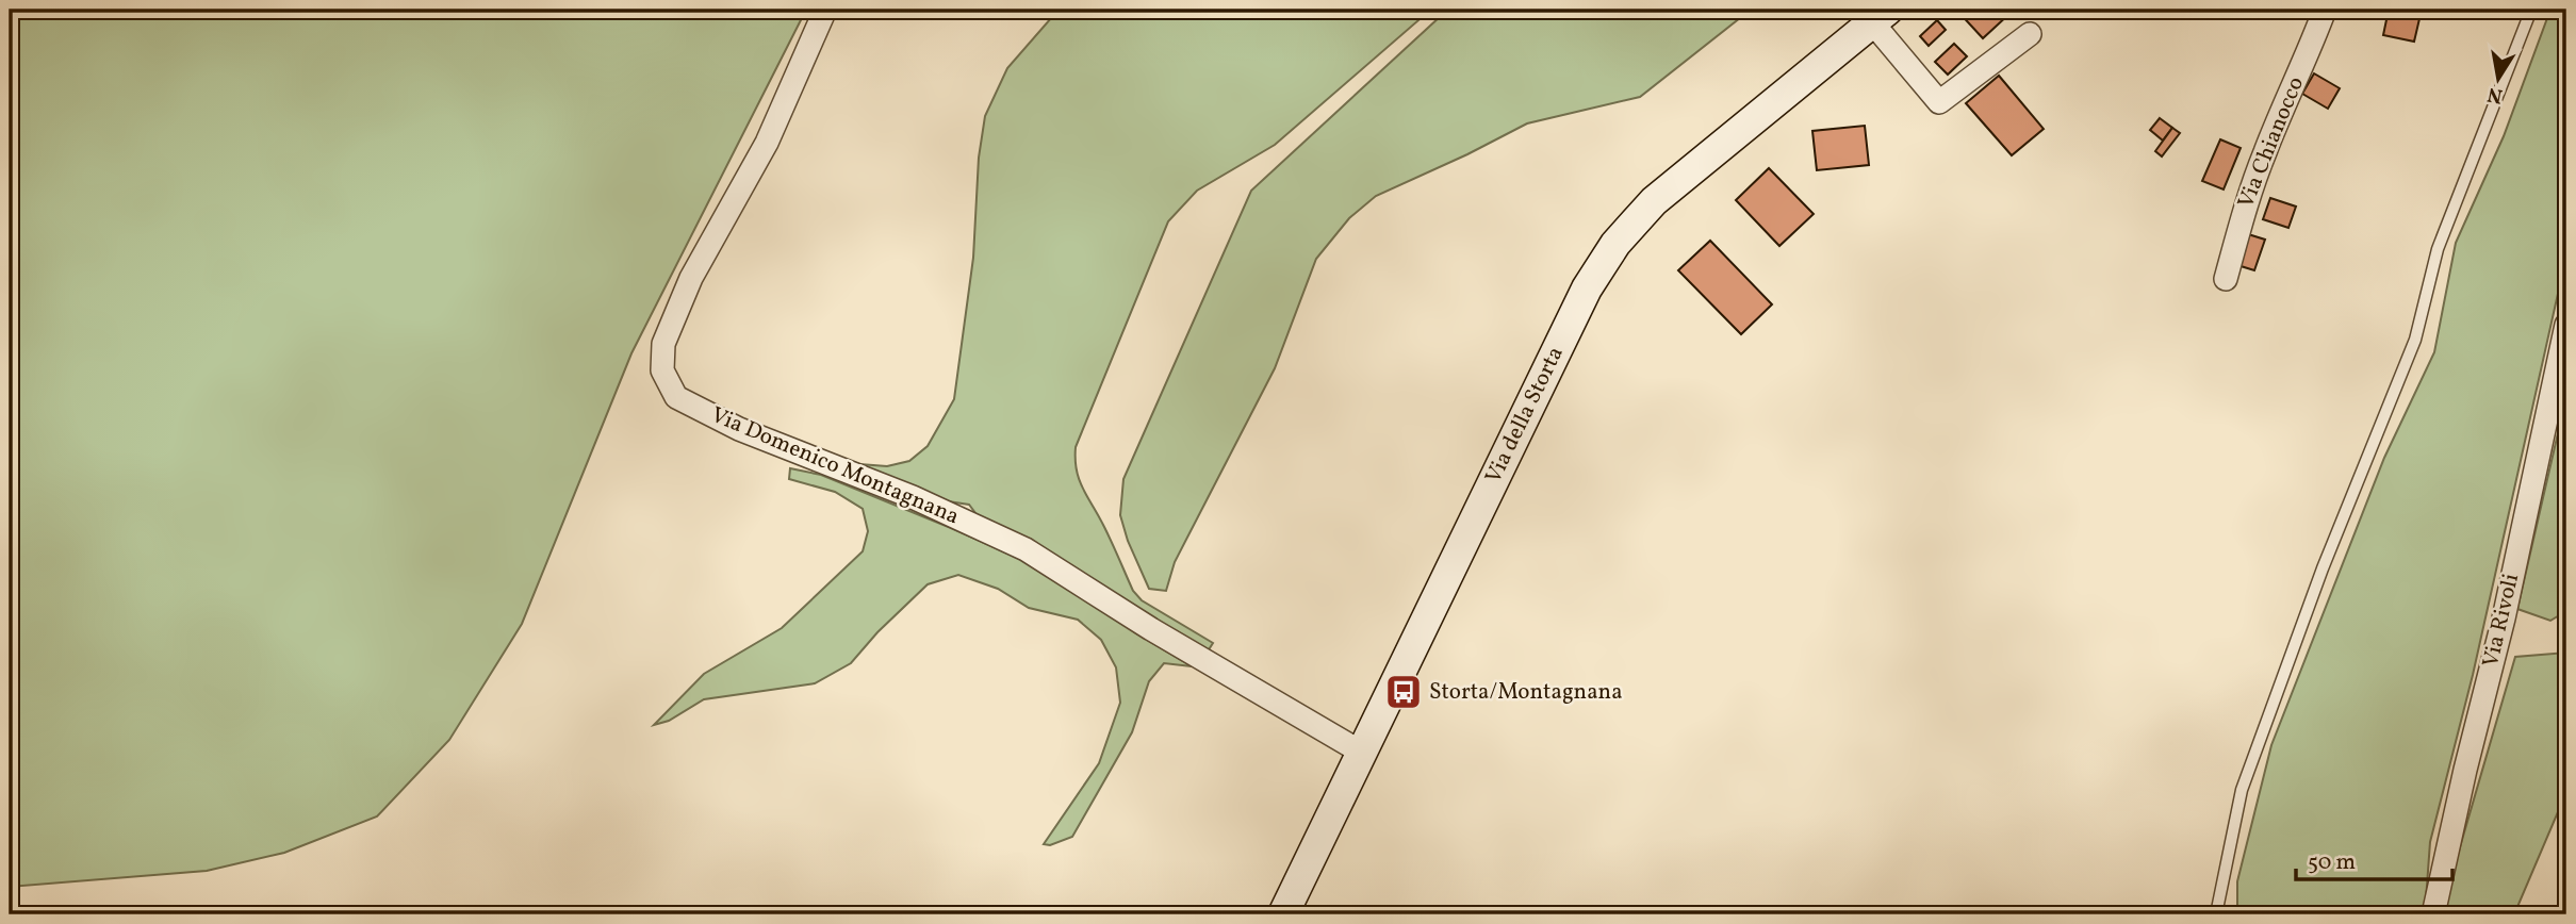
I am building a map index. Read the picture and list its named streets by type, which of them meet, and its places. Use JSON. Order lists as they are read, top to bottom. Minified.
{"streets":{"main road":["Via della Storta"],"street":["Via Chianocco","Via Domenico Montagnana","Via Rivoli"]},"crossings":[["Via della Storta","Via Domenico Montagnana"]],"places":{"bus stop":["Storta/Montagnana"]},"scale_bar":"50 m","north":"bottom"}
